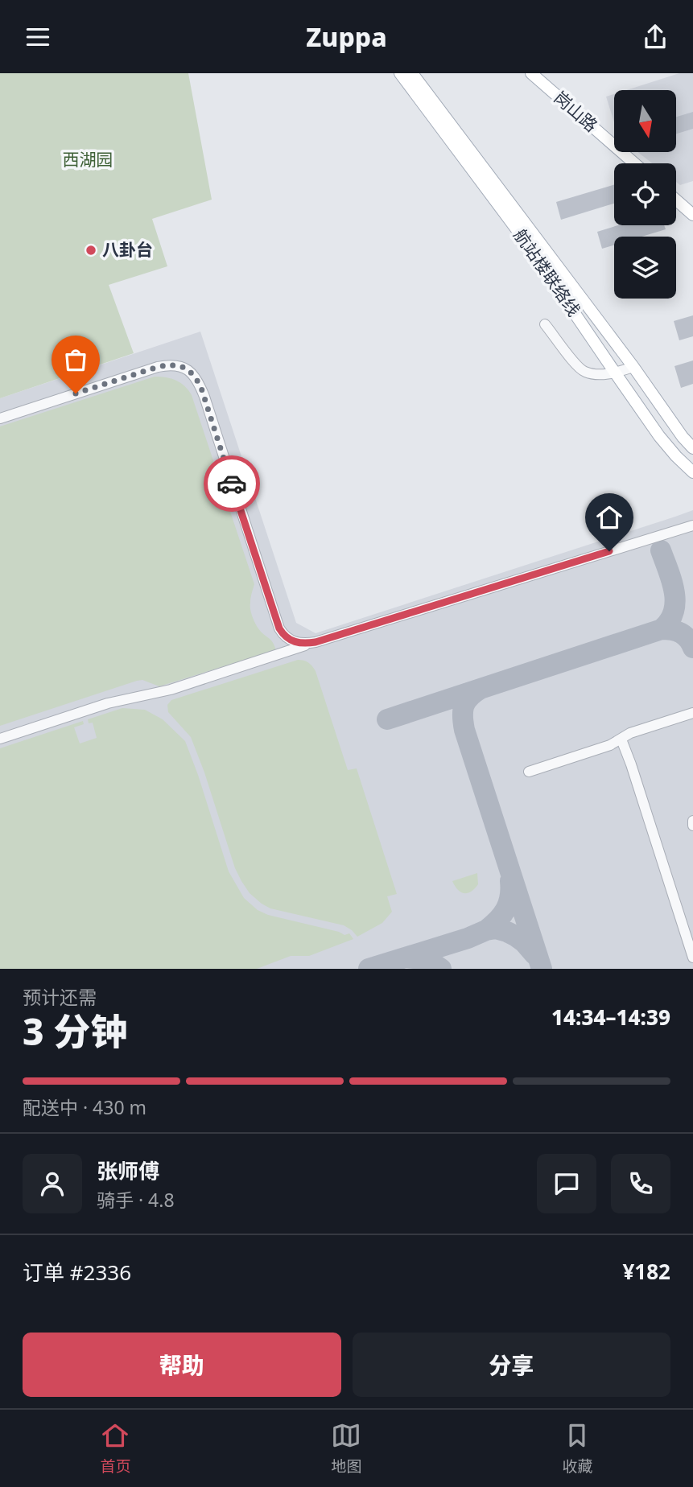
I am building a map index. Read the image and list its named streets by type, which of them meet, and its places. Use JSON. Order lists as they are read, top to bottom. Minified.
{"streets":{"main road":["岗山路","航站楼联络线"]},"parks":["西湖园"],"places":["八卦台"],"north":"bottom","page":{"header":"Zuppa","heading":["3 分钟","预计还需","14:34–14:39"],"panel":["张师傅","骑手 · 4.8","订单 #2336","¥182"],"bar":"配送中 · 430 m","buttons":["帮助","分享"],"tabs":["首页","地图","收藏"]}}
